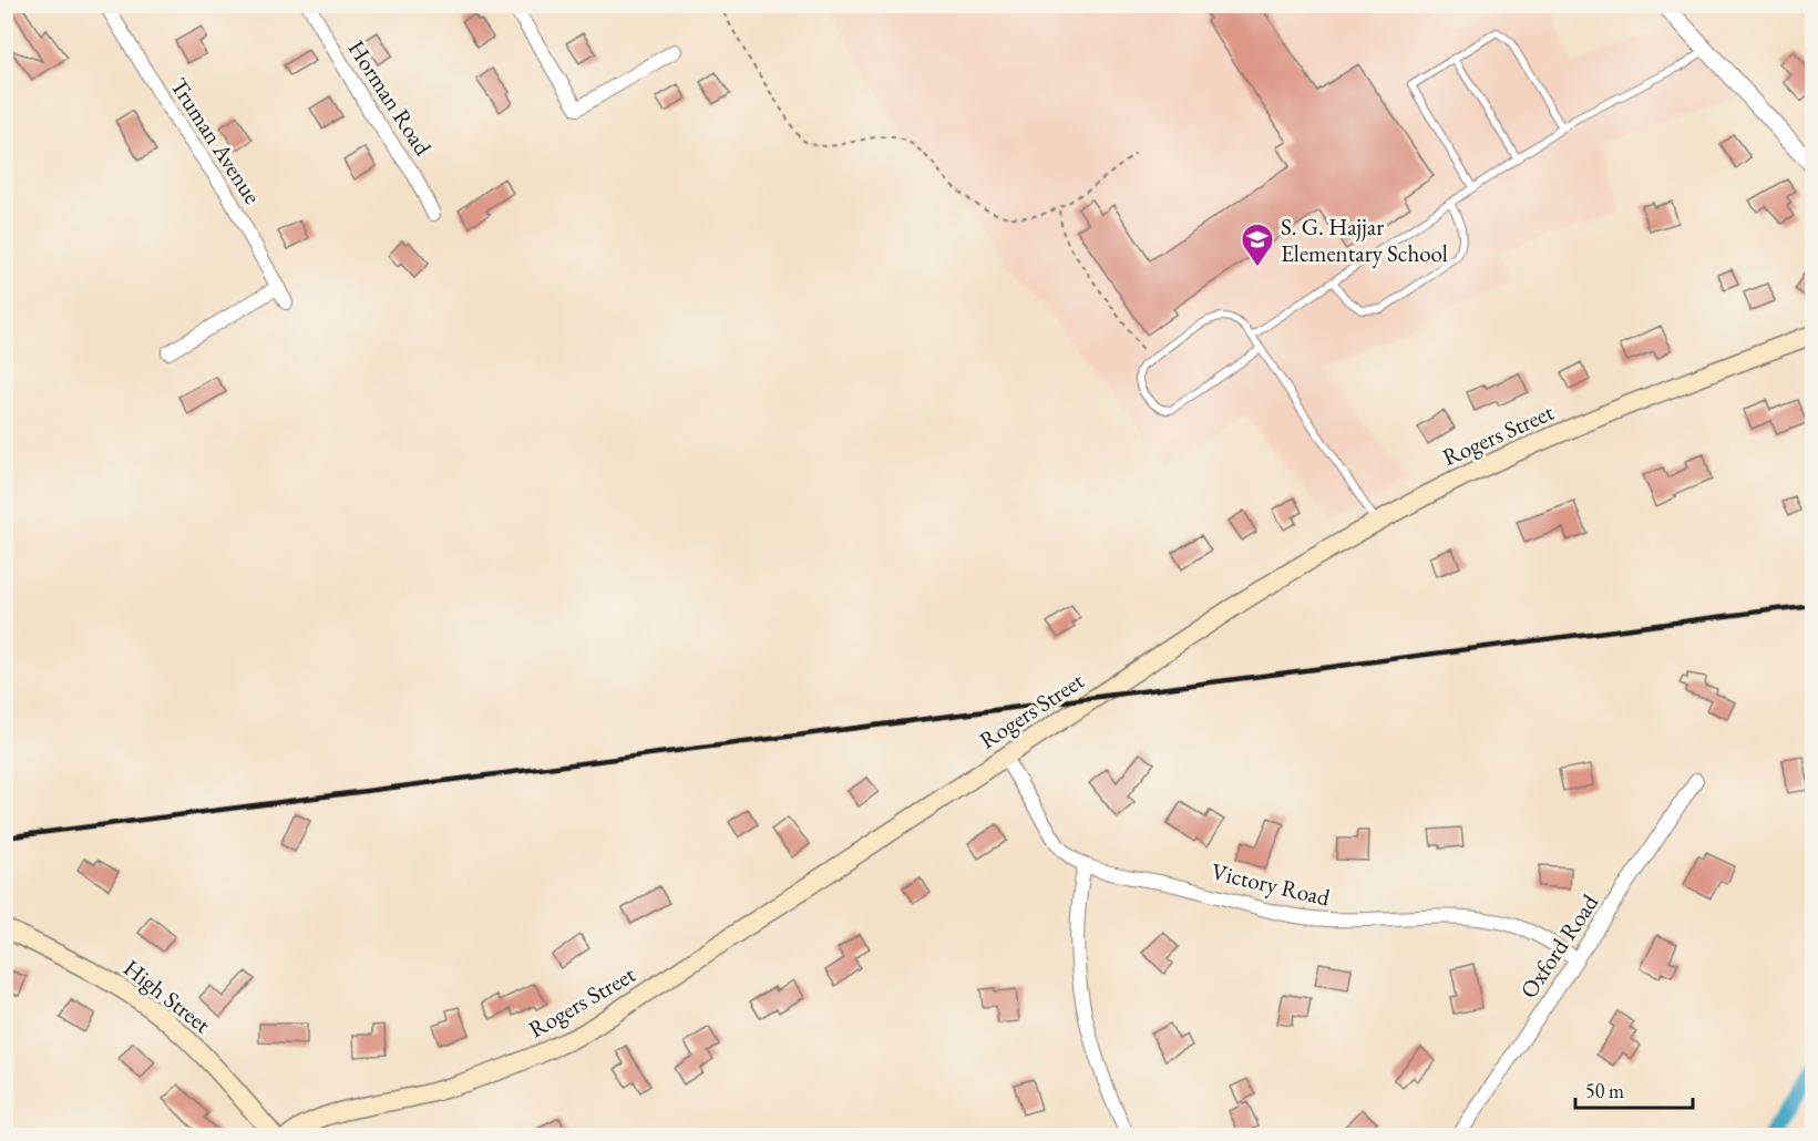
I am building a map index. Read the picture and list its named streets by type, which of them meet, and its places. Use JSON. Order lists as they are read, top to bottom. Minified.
{"streets":{"main road":["Rogers Street","High Street"],"street":["Horman Road","Truman Avenue","Victory Road","Oxford Road"]},"crossings":[["Rogers Street","Victory Road"],["Victory Road","Oxford Road"]],"places":{"school or university":["S. G. Hajjar Elementary School"]},"scale_bar":"50 m"}
